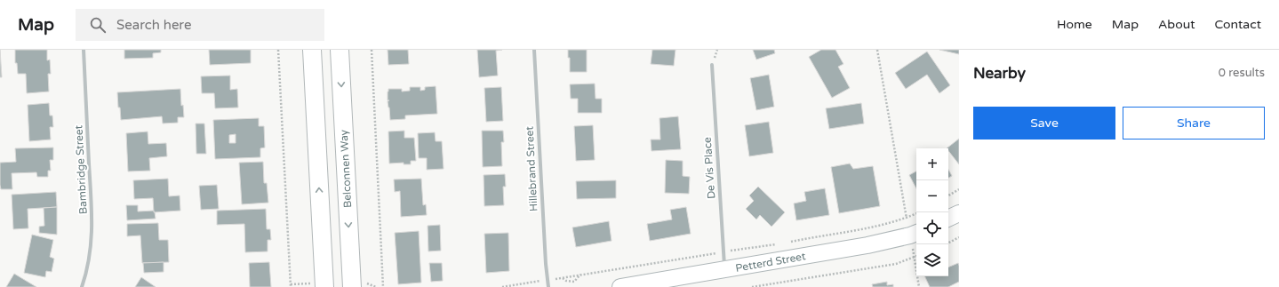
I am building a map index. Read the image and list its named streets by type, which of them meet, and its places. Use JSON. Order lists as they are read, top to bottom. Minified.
{"streets":{"main road":["Belconnen Way"],"street":["De Vis Place","Hillebrand Street","Bambridge Street","Petterd Street"]},"crossings":[["De Vis Place","Petterd Street"]],"page":{"header":"Map","search":"Search here","nav":["Home","Map","About","Contact"],"heading":["Nearby","0 results"],"buttons":["Save","Share"],"map_buttons":["+","−"]}}
